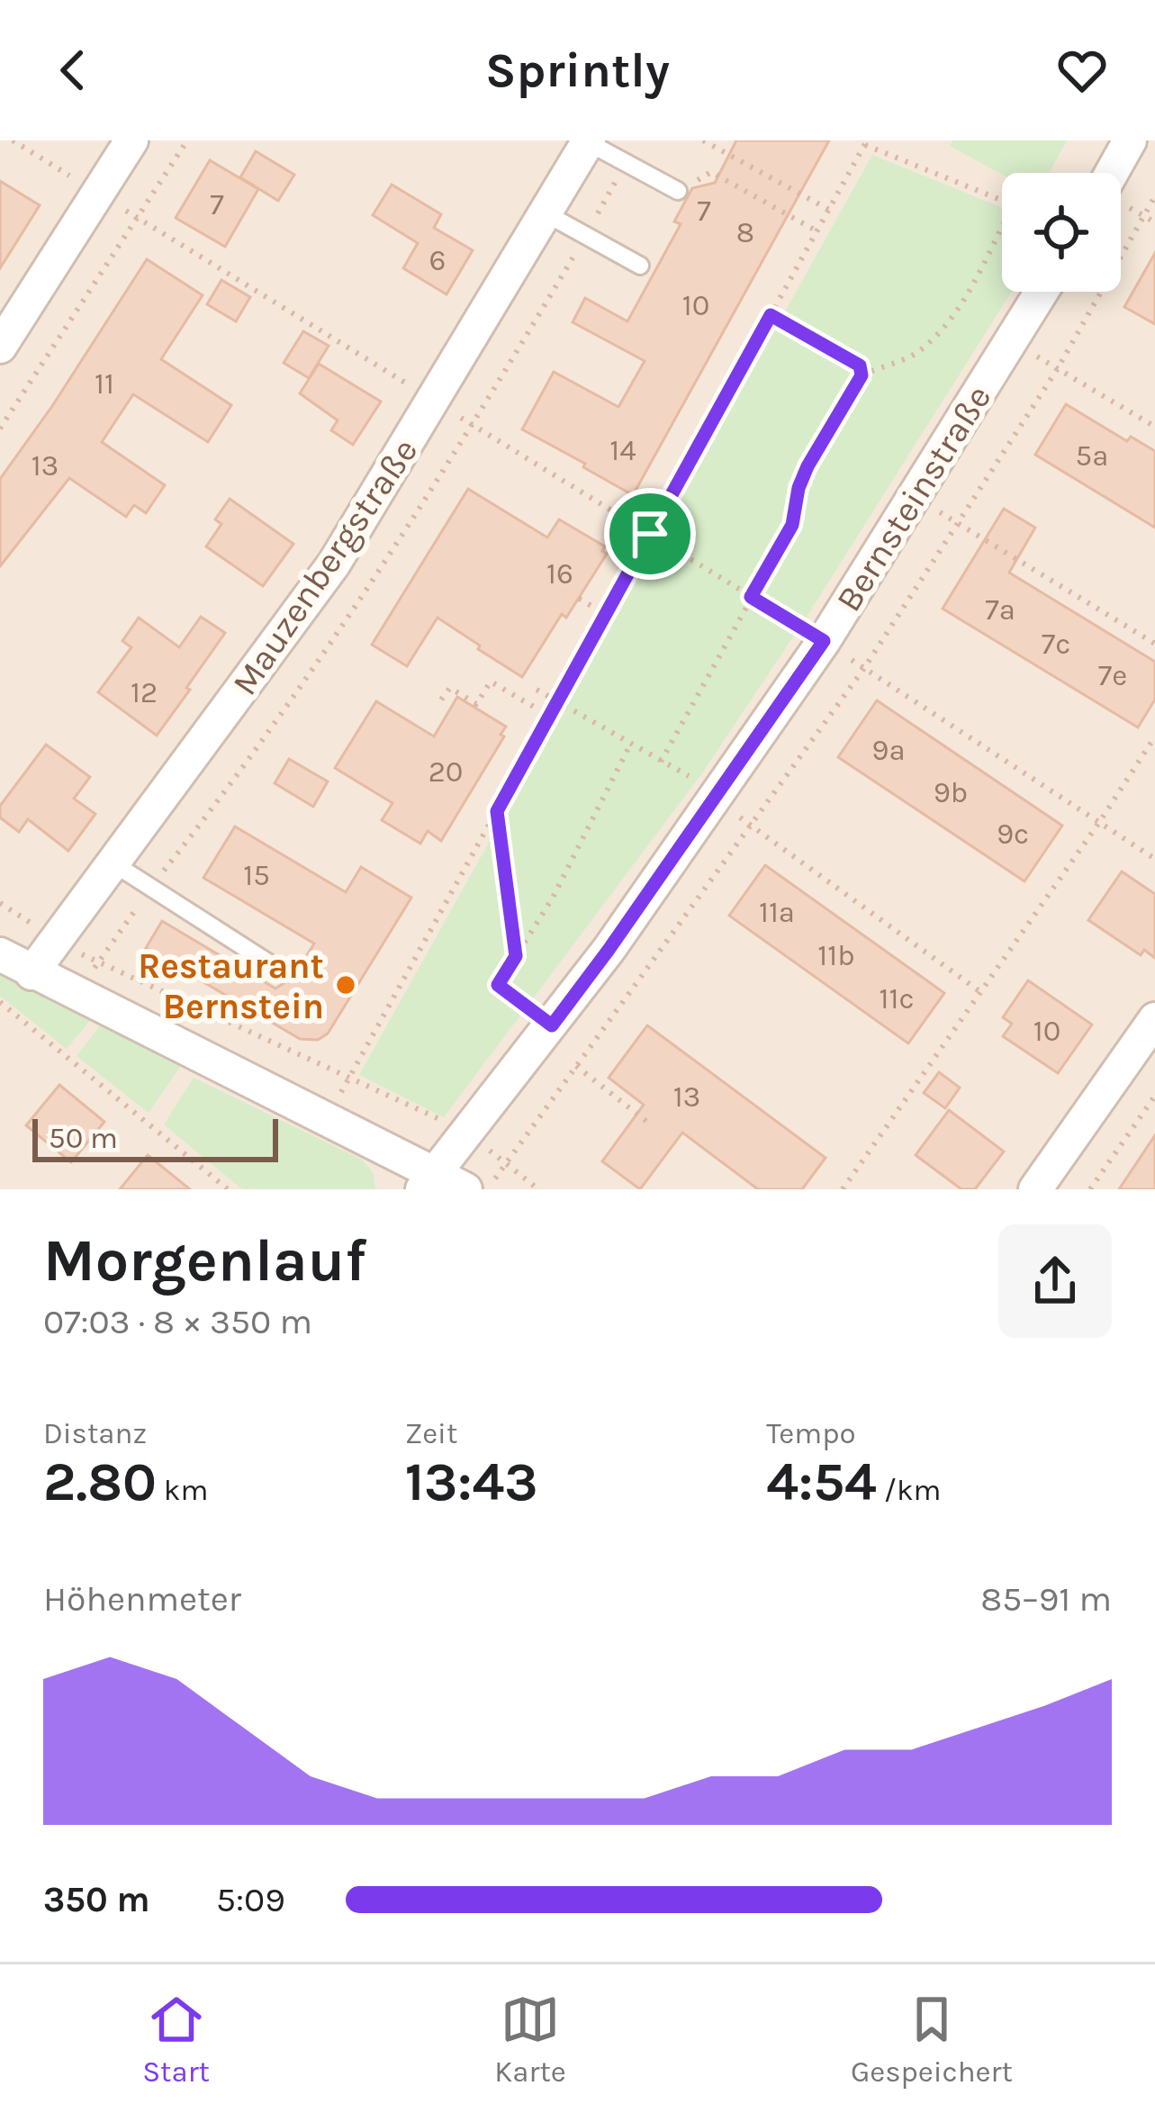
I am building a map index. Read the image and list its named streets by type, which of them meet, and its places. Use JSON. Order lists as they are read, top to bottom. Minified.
{"streets":{"street":["Bernsteinstraße","Mauzenbergstraße"]},"places":["Restaurant Bernstein"],"house_numbers":["7","7","8","6","10","11","14","5a","13","16","7a","7c","7e","12","9a","20","9b","9c","15","11a","11b","11c","10","13"],"scale_bar":"50 m","page":{"header":"Sprintly","scale":"50 m","heading":["Morgenlauf","07:03 · 8 × 350 m"],"stats":[["Distanz","2.80 km"],["Zeit","13:43"],["Tempo","4:54 /km"]],"chart":["Höhenmeter","85–91 m"],"list":[{"name":"350 m","note":"5:09"}],"tabs":["Start","Karte","Gespeichert"]}}
